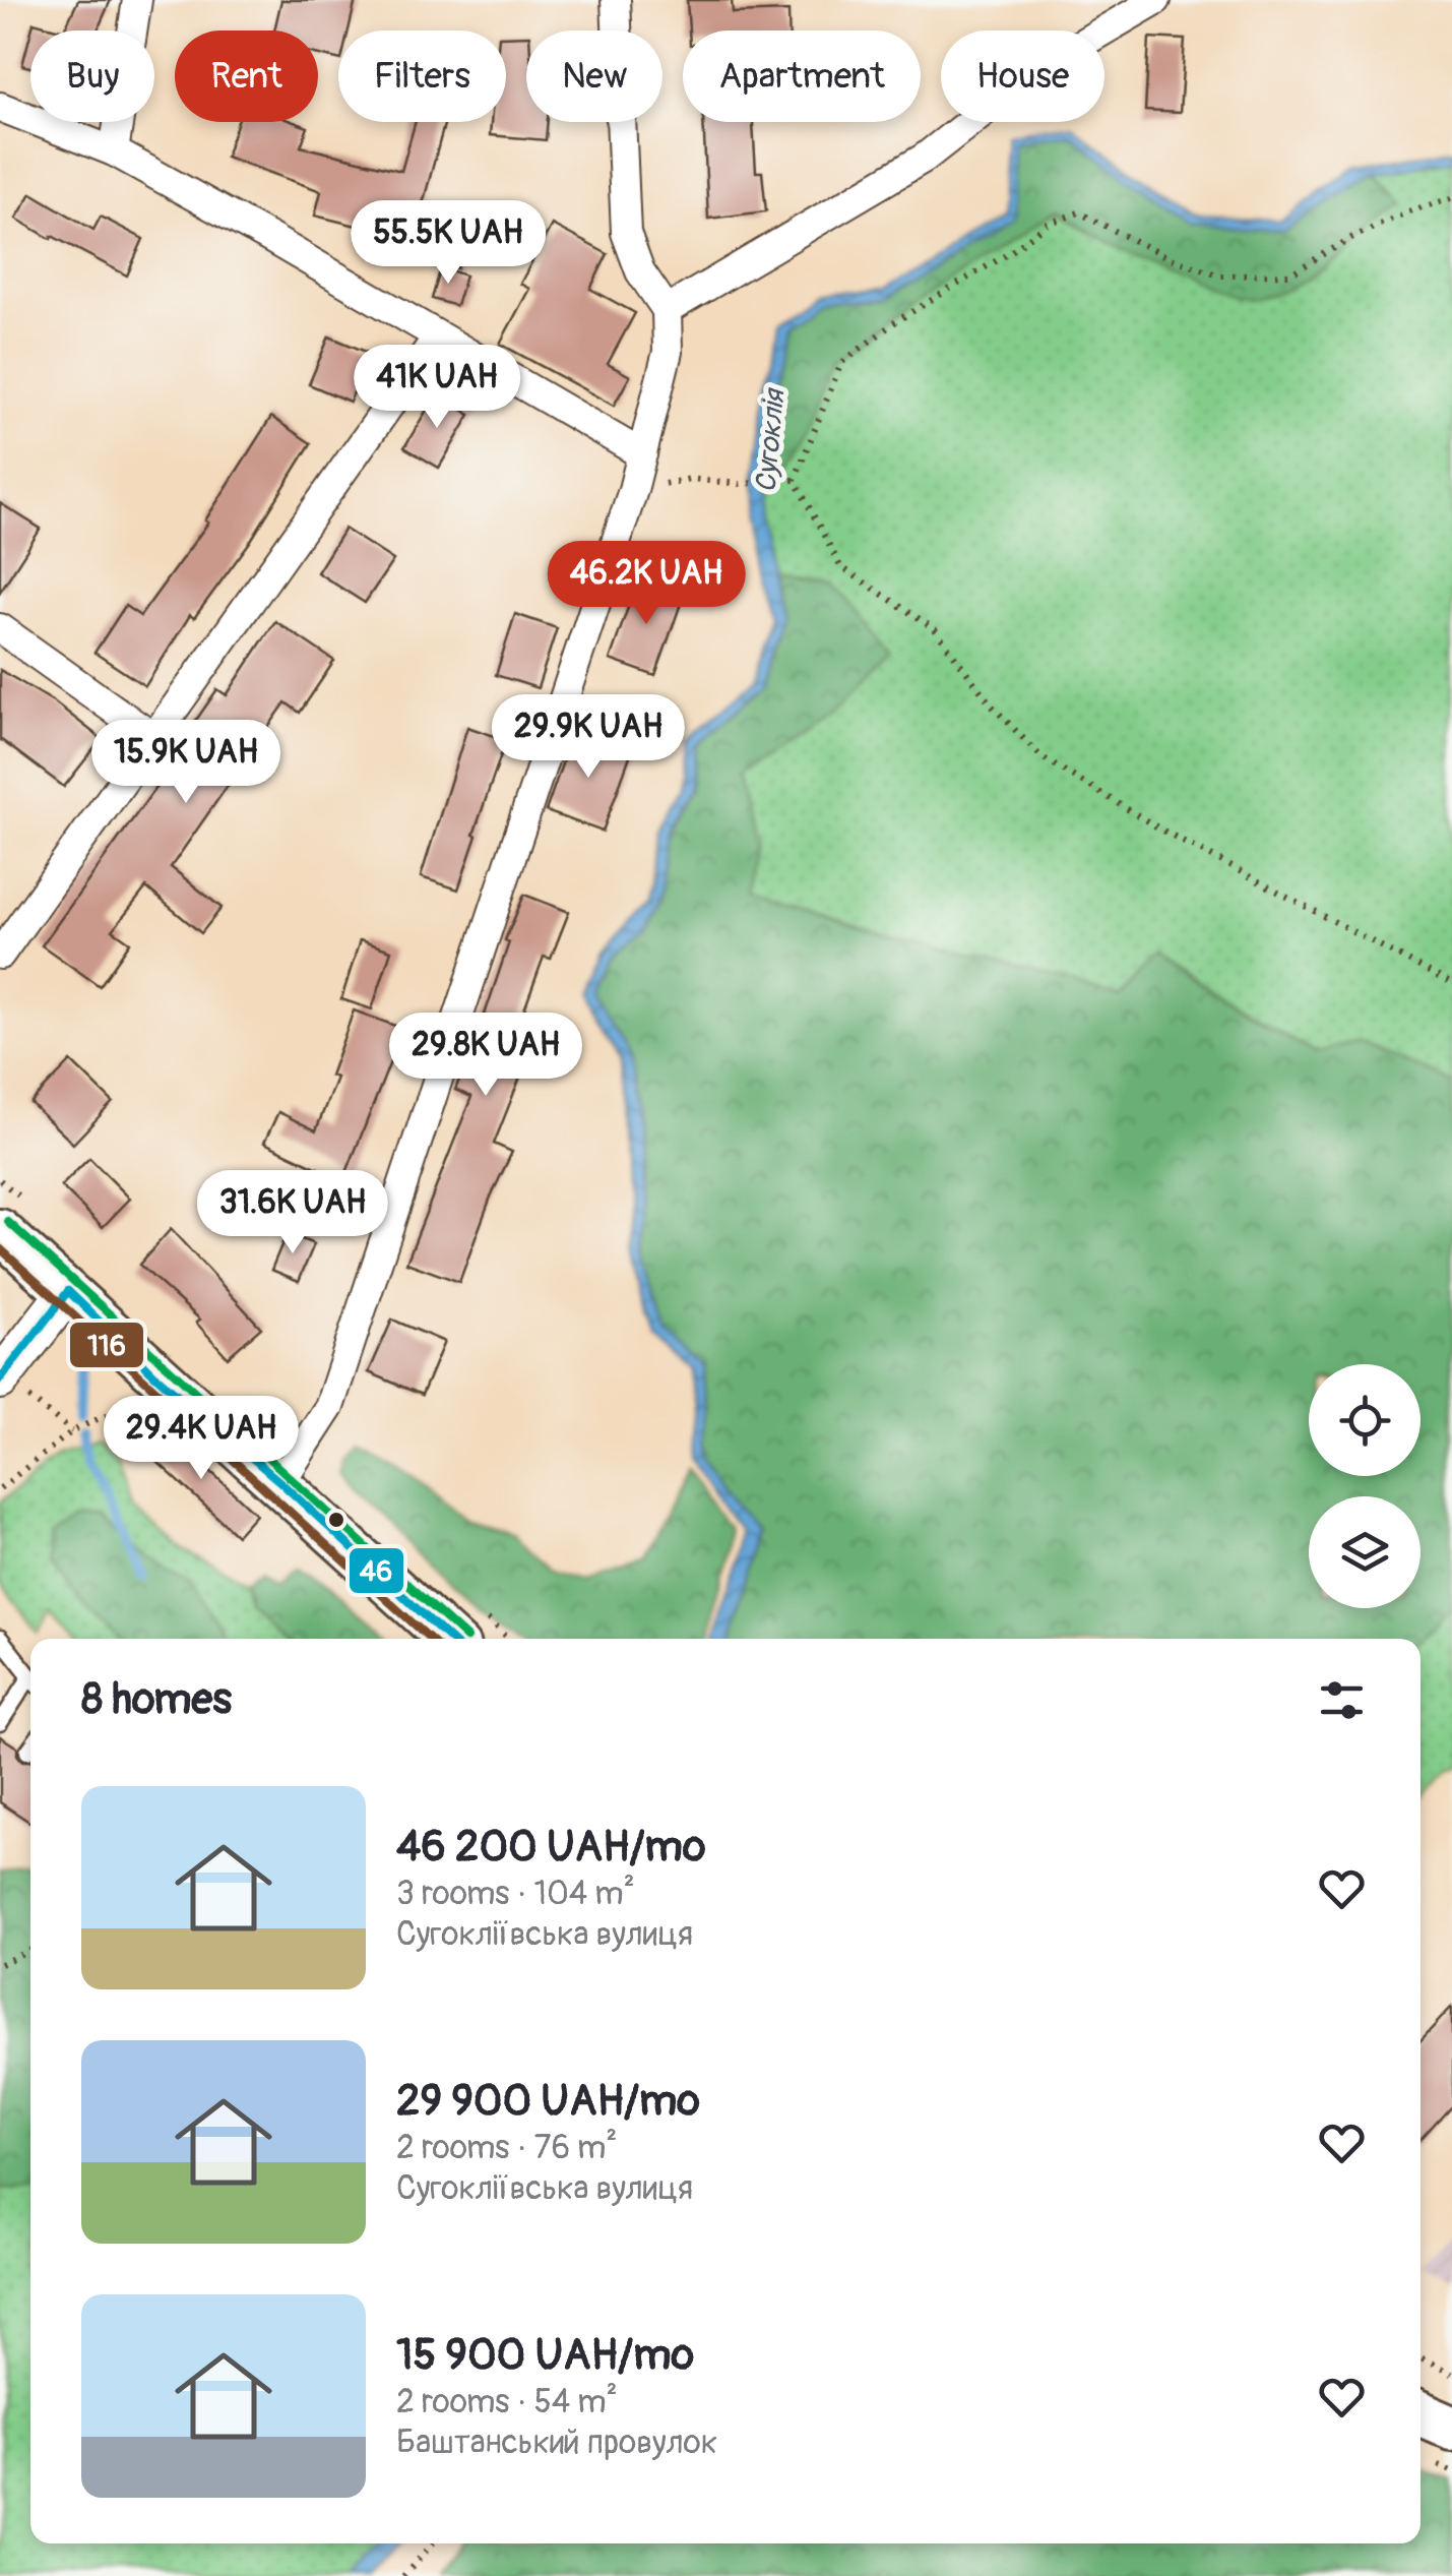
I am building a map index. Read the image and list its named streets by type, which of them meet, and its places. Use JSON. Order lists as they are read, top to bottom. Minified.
{"water":["Сугоклія"],"lines":["transit line 116","transit line 46"],"page":{"chip":["Buy","Rent","Filters","New","Apartment","House"],"price":["55.5K UAH","41K UAH","46.2K UAH","29.9K UAH","15.9K UAH","29.8K UAH","31.6K UAH","29.4K UAH"],"heading":"8 homes","list":[{"name":"46 200 UAH/mo","note":"3 rooms · 104 m² · Сугокліївська вулиця"},{"name":"29 900 UAH/mo","note":"2 rooms · 76 m² · Сугокліївська вулиця"},{"name":"15 900 UAH/mo","note":"2 rooms · 54 m² · Баштанський провулок"}]}}
